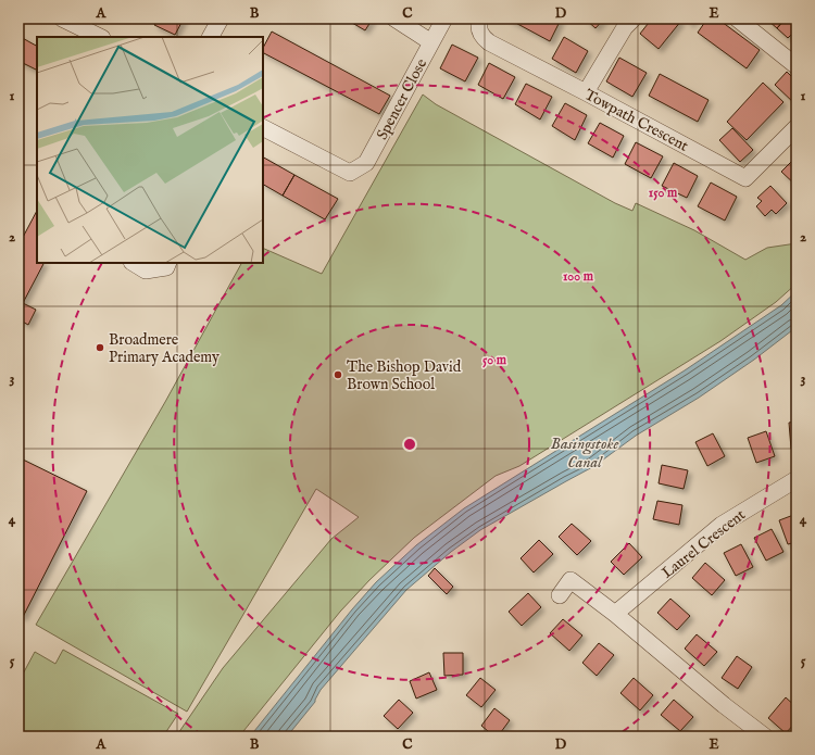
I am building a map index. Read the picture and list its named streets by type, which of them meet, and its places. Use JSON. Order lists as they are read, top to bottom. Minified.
{"streets":{"street":["Spencer Close","Towpath Crescent","Laurel Crescent"]},"water":["Basingstoke Canal"],"places":["Broadmere Primary Academy","The Bishop David Brown School"],"grid":{"columns":["A","B","C","D","E"],"rows":["1","2","3","4","5"]},"rings":["150 m","100 m","50 m"]}
